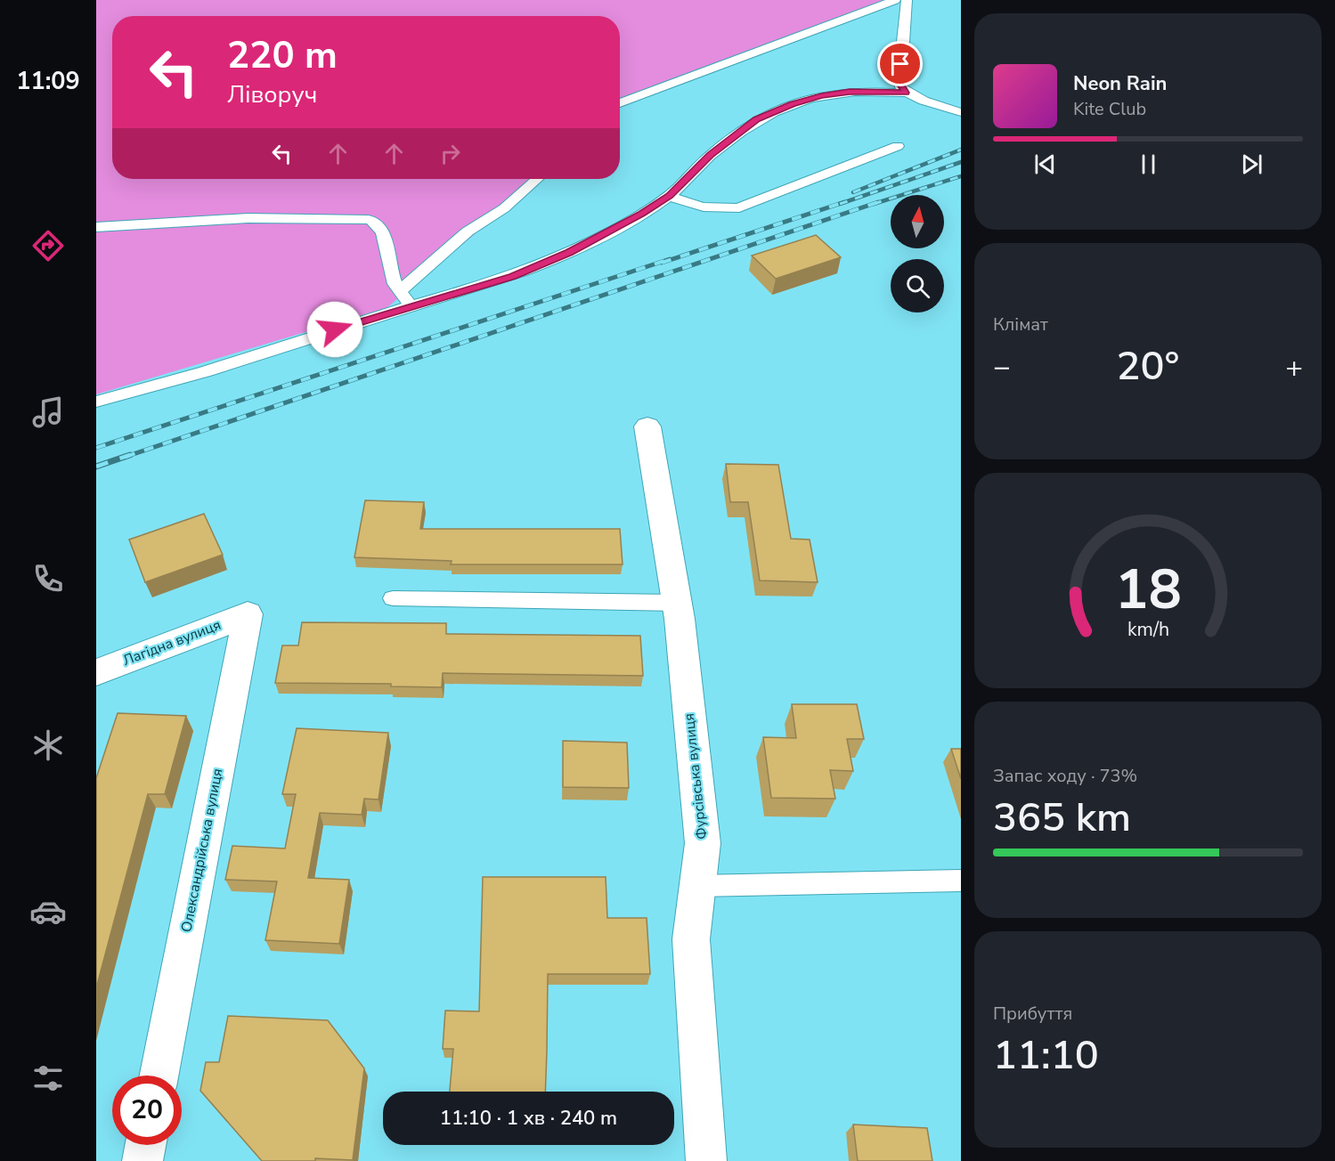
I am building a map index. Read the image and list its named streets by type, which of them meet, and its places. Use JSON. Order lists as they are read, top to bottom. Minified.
{"streets":{"street":["Лагідна вулиця","Фурсівська вулиця","Олександрійська вулиця"]},"crossings":[["Лагідна вулиця","Олександрійська вулиця"]],"north":"top","page":{"tabs":"11:09","turn":["220 m","Ліворуч"],"song":["Neon Rain","Kite Club"],"tile":["Клімат",["Запас ходу · 73%","365 km"],["Прибуття","11:10"]],"heat":["−","20°","+"],"limit":"20","trip":"11:10 · 1 хв · 240 m","gauge":["18","km/h"]}}
